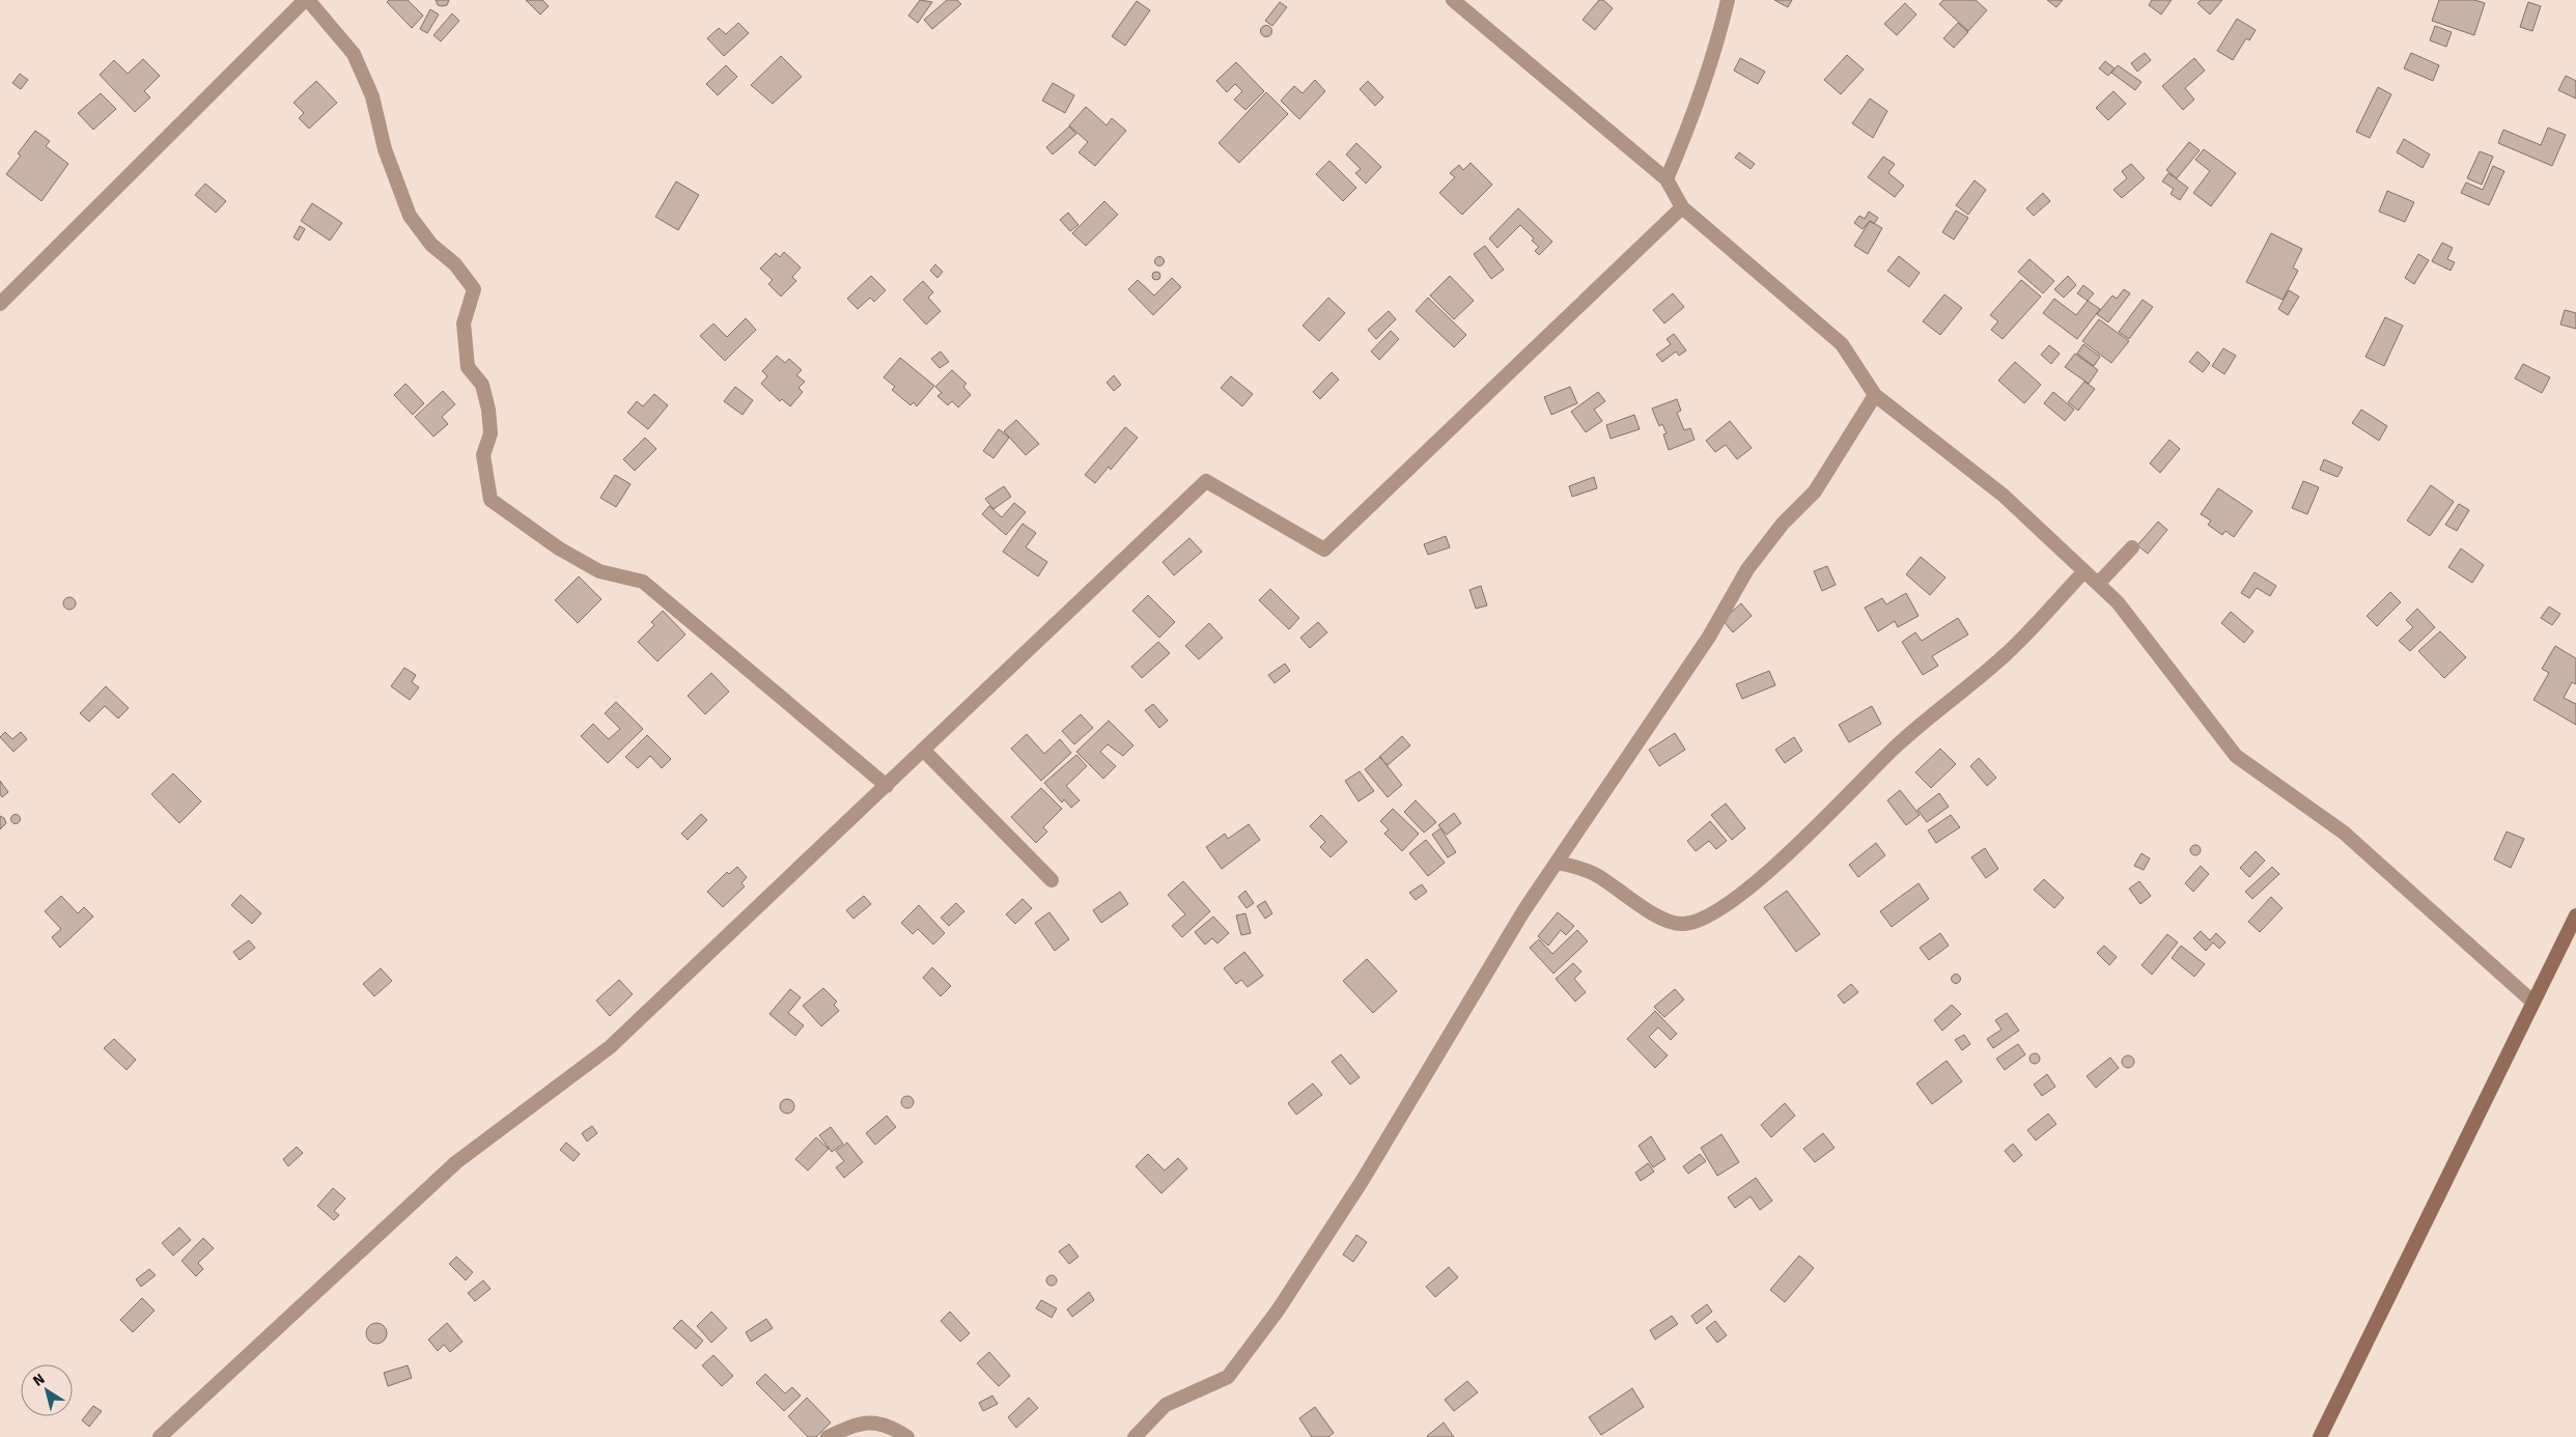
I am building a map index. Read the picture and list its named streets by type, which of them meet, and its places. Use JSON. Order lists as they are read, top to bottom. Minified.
{"north":"top left"}
